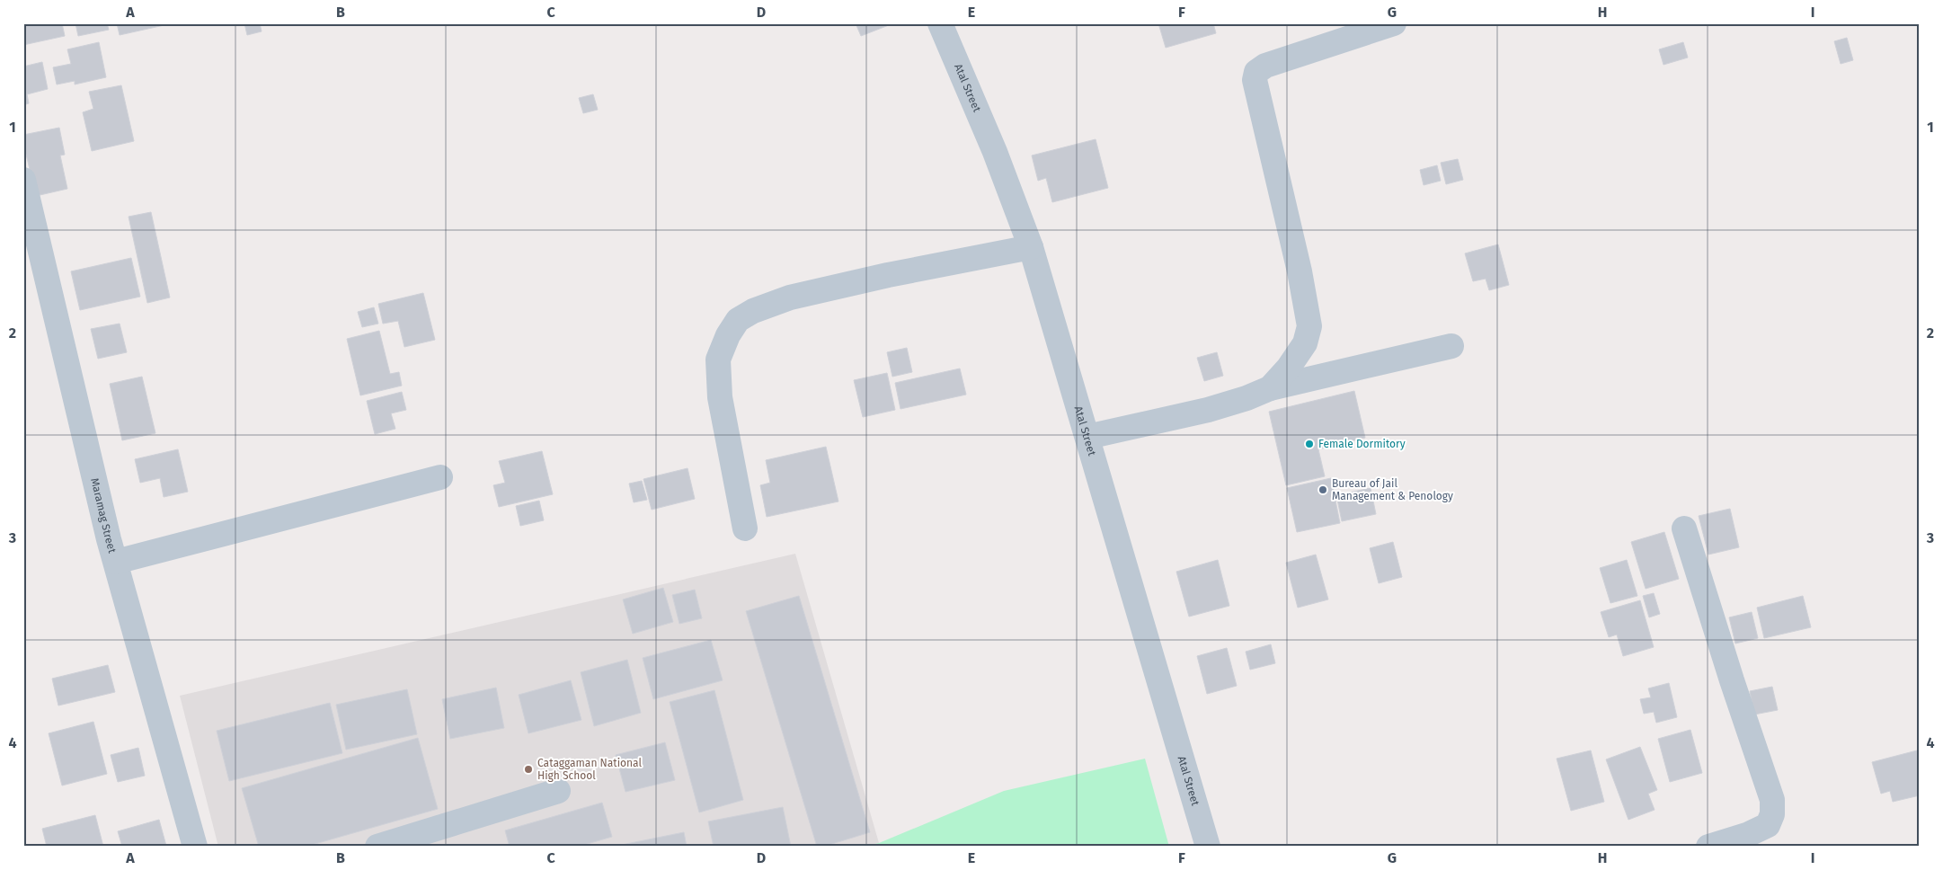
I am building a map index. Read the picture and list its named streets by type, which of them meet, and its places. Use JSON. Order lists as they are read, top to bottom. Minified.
{"streets":{"street":["Atal Street","Maramag Street"]},"places":["Female Dormitory","Bureau of Jail Management & Penology","Cataggaman National High School"],"grid":{"columns":["A","B","C","D","E","F","G","H","I"],"rows":["1","2","3","4"]}}
